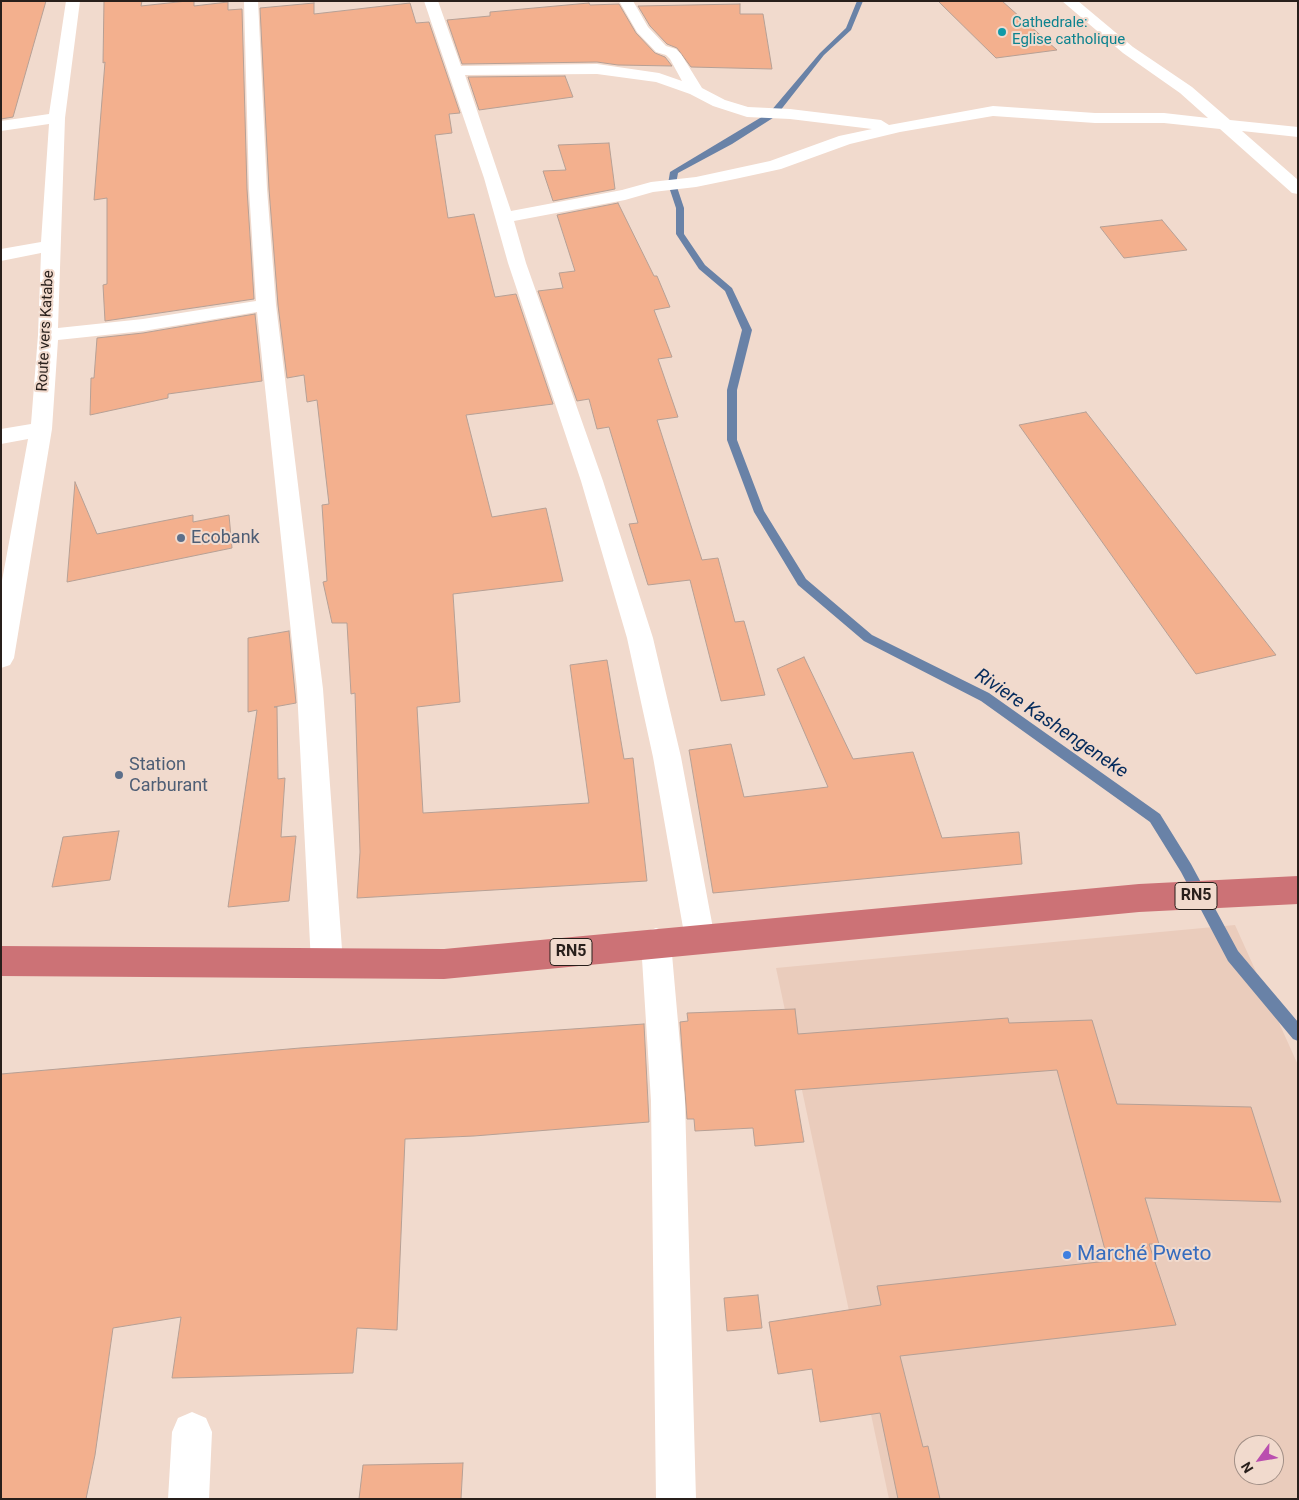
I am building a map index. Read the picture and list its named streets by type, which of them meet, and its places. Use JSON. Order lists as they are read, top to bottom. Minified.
{"streets":{"highway":["RN5"],"street":["Route vers Katabe"]},"water":["Riviere Kashengeneke"],"places":["Cathedrale: Eglise catholique","Ecobank","Station Carburant","Marché Pweto"],"north":"bottom left"}
